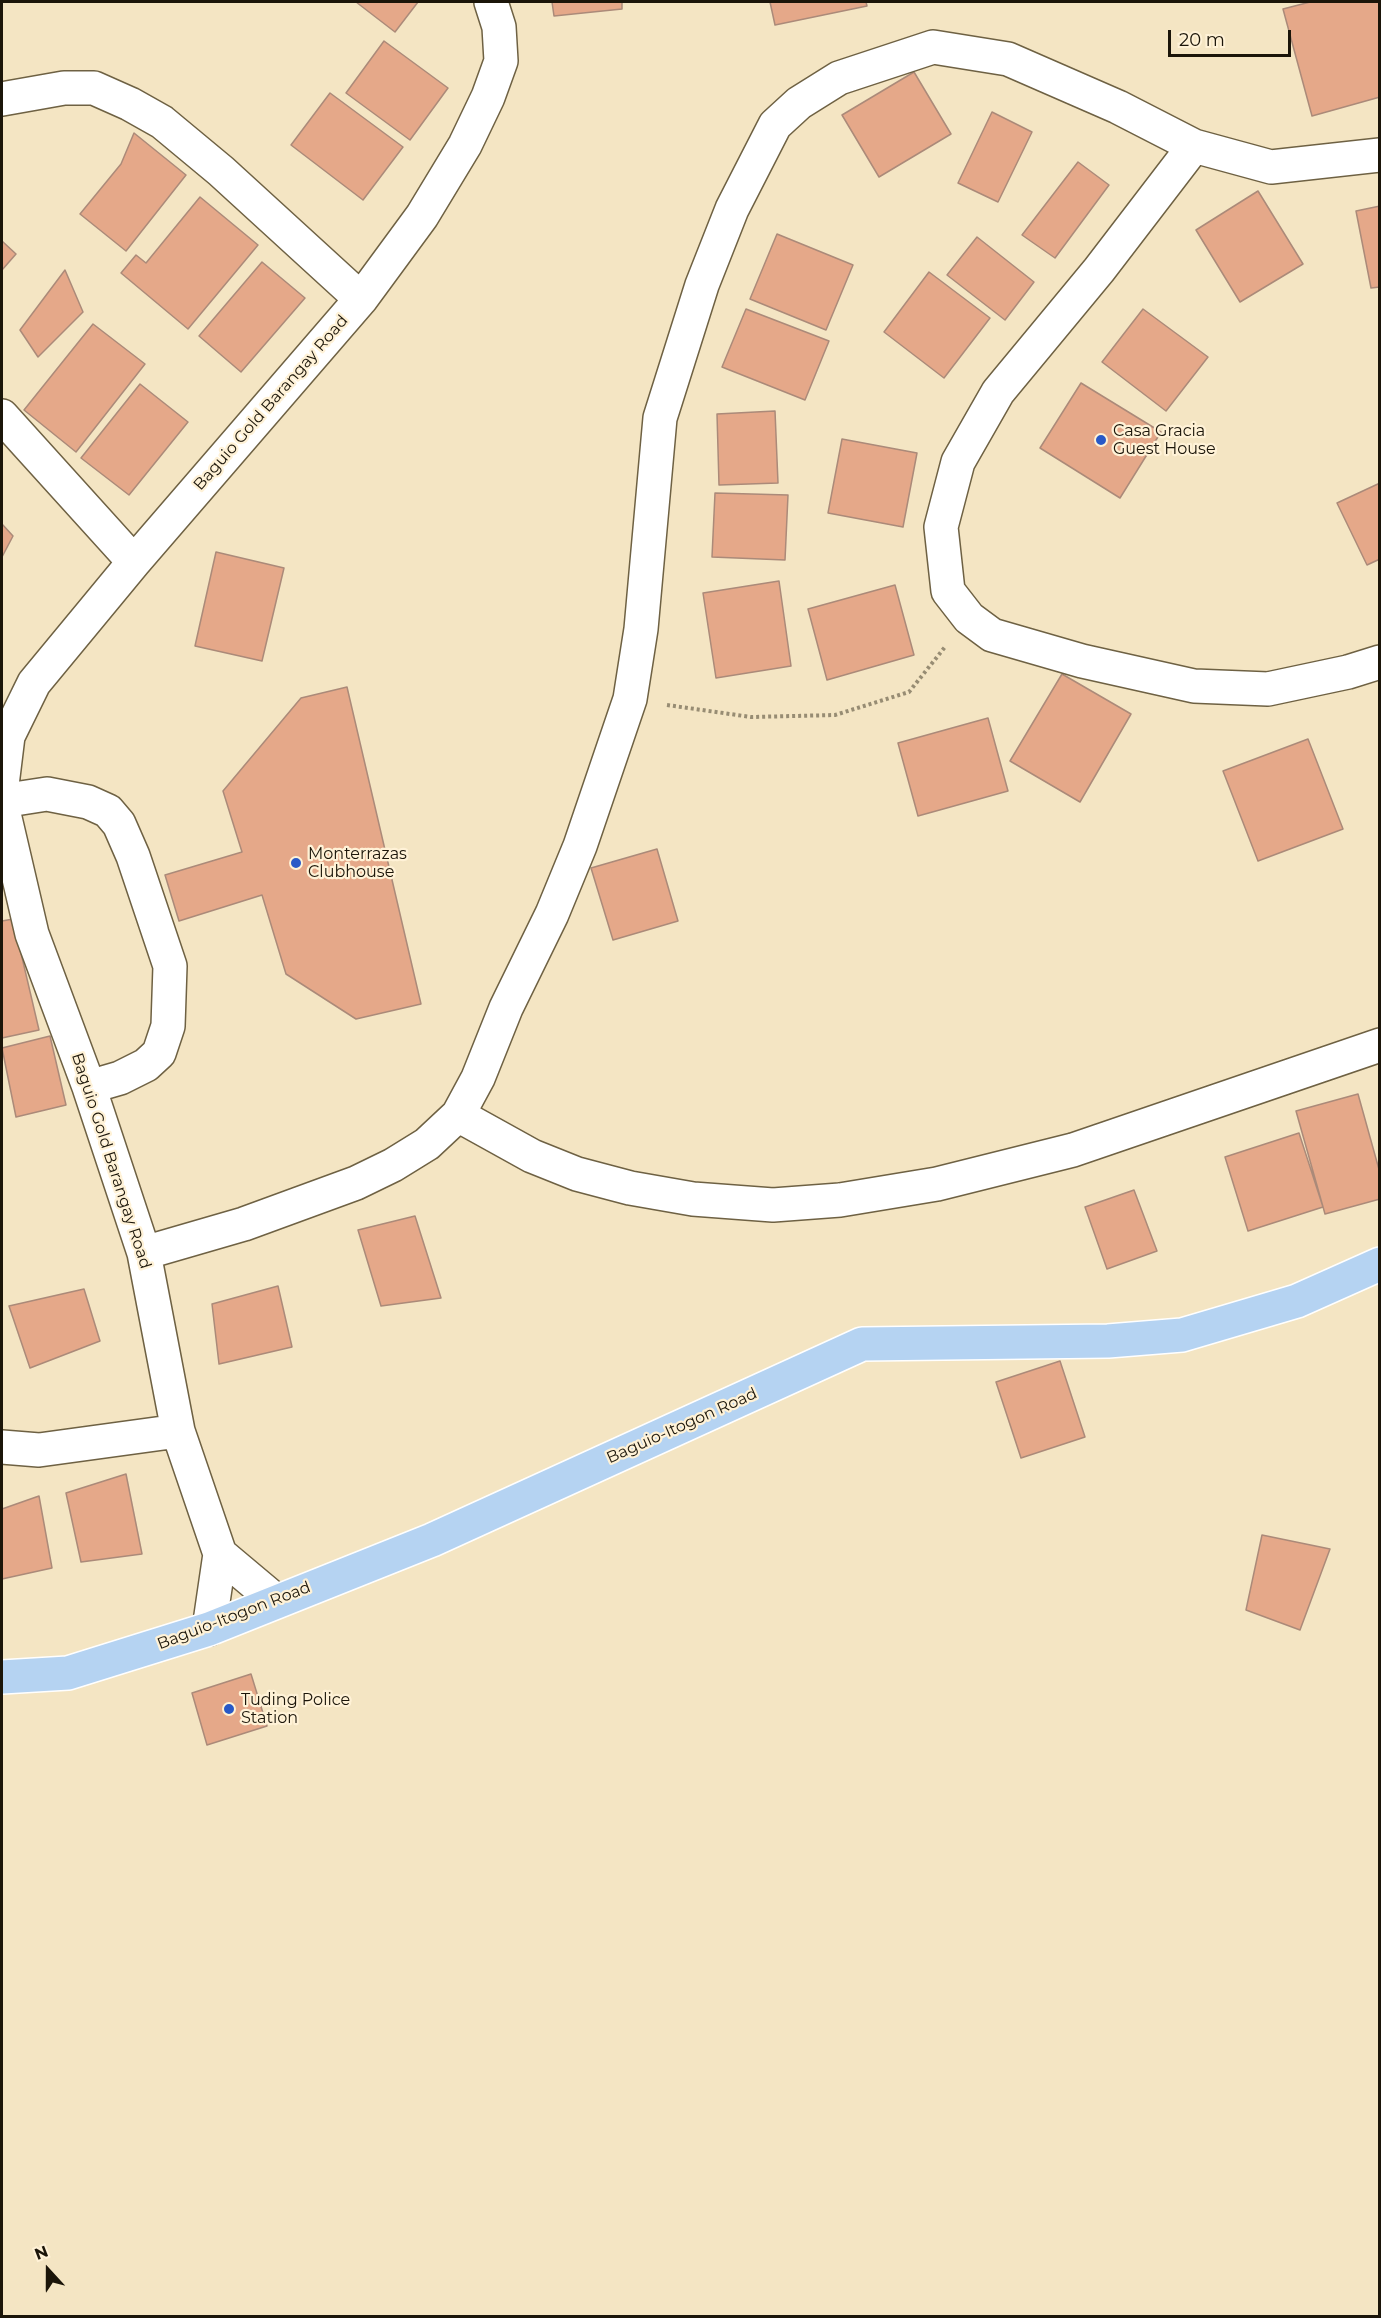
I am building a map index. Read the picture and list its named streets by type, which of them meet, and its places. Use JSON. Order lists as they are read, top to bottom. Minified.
{"streets":{"main road":["Baguio-Itogon Road"],"street":["Baguio Gold Barangay Road"]},"crossings":[["Baguio Gold Barangay Road","Baguio-Itogon Road"]],"places":["Casa Gracia Guest House","Monterrazas Clubhouse","Tuding Police Station"],"scale_bar":"20 m","north":"top"}
